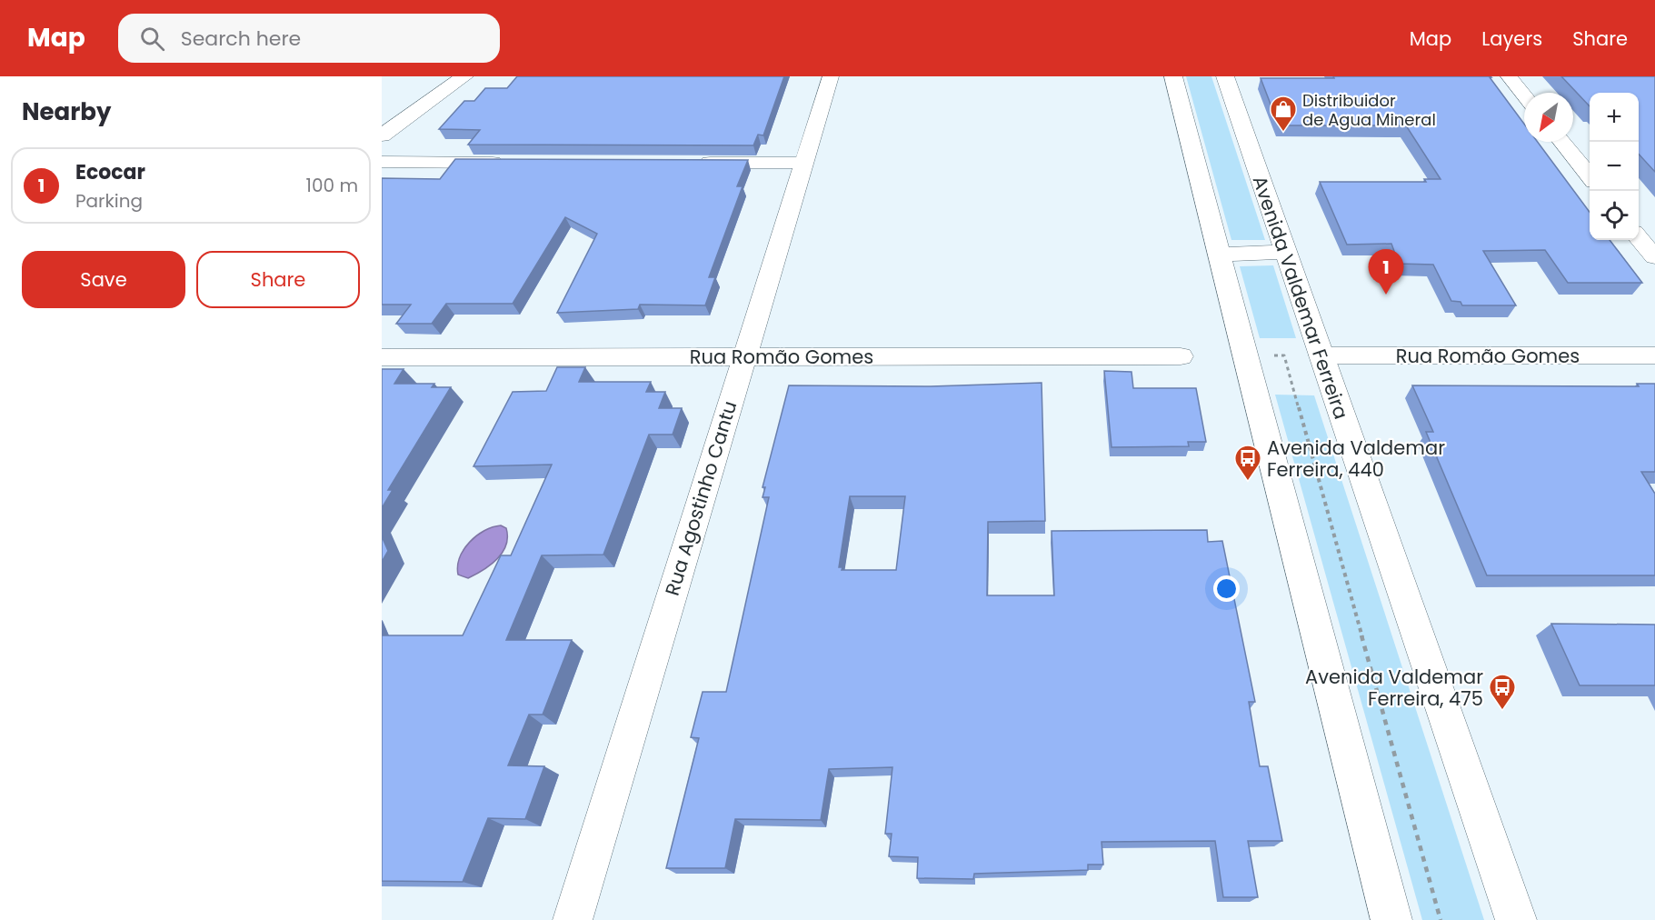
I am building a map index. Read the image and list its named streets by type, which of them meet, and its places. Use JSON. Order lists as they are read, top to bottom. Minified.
{"streets":{"main road":["Avenida Valdemar Ferreira"],"street":["Rua Romão Gomes","Rua Agostinho Cantu"]},"crossings":[["Avenida Valdemar Ferreira","Rua Romão Gomes"],["Rua Romão Gomes","Rua Agostinho Cantu"]],"places":{"shop":["Distribuidor de Agua Mineral"],"bus stop":["Avenida Valdemar Ferreira, 440","Avenida Valdemar Ferreira, 475"]},"north":"bottom left","page":{"header":"Map","search":"Search here","nav":["Map","Layers","Share"],"heading":"Nearby","map_buttons":["+","−"],"list":[{"mark":"1","name":"Ecocar","note":"Parking","value":"100 m"}],"buttons":["Save","Share"],"pins":"1"}}
